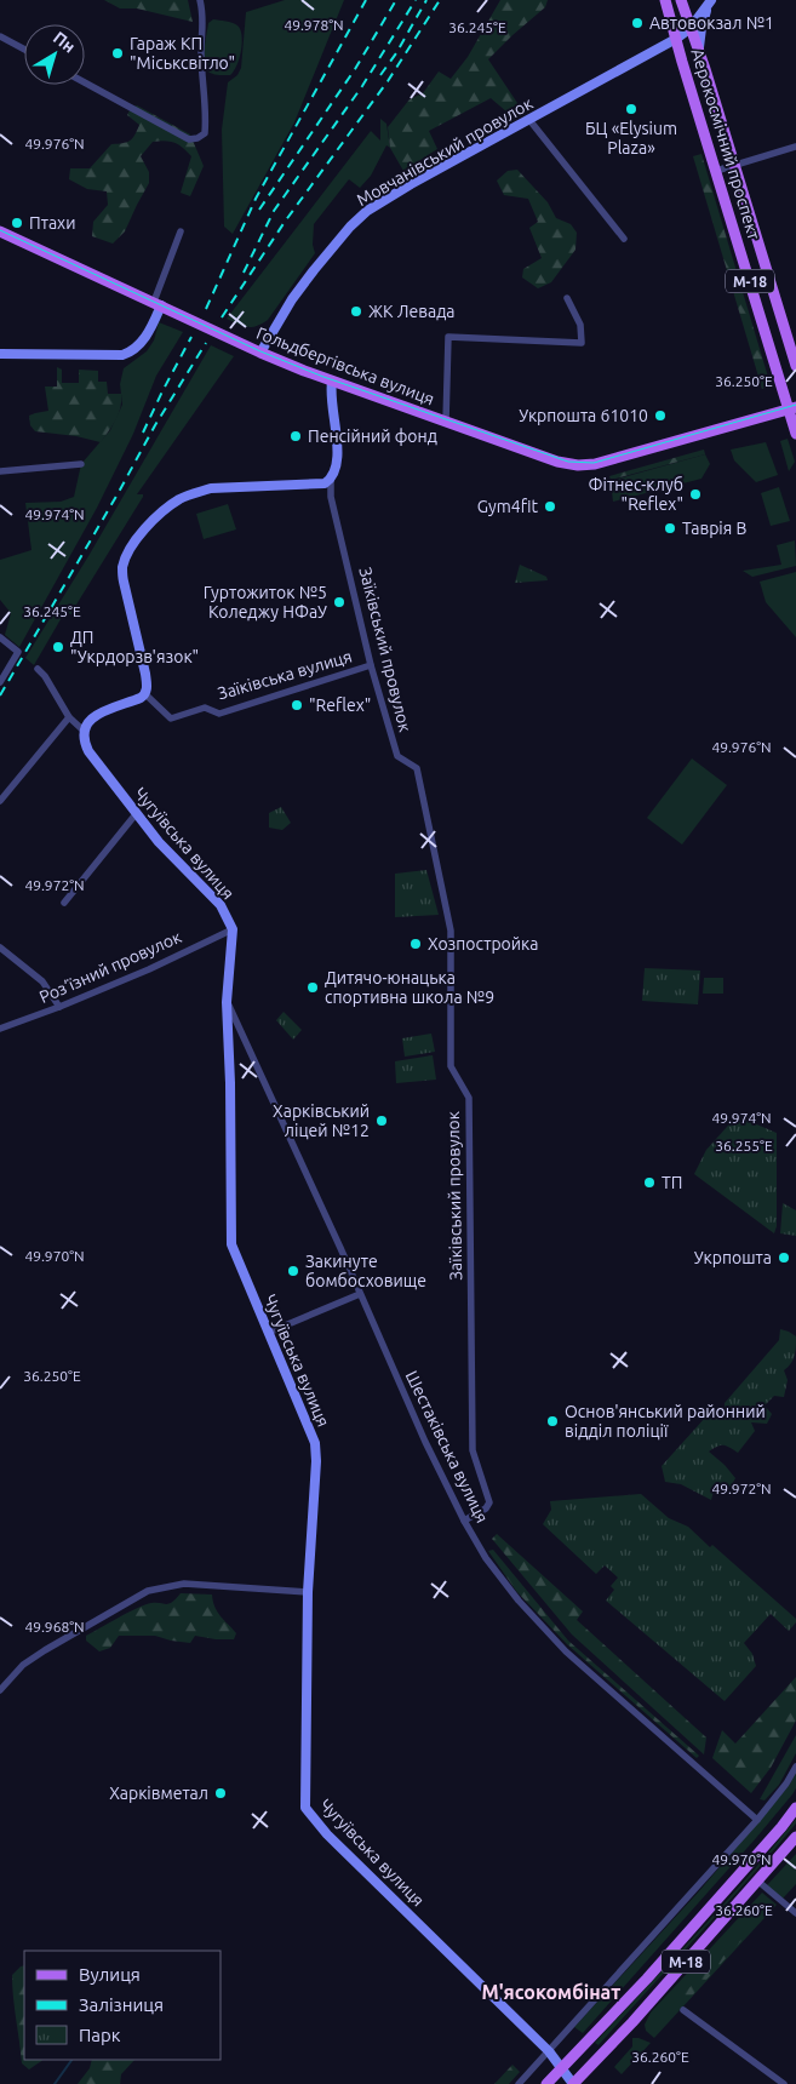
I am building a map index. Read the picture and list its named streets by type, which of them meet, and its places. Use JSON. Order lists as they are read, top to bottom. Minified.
{"streets":{"main road":["Аерокосмічний проспект","М-18","Гольдбергівська вулиця"],"street":["Мовчанівський провулок","Заїківський провулок","Заїківська вулиця","Чугуївська вулиця","Роз’їзний провулок","Шестаківська вулиця"]},"crossings":[["Аерокосмічний проспект","Мовчанівський провулок"],["Аерокосмічний проспект","М-18"],["Аерокосмічний проспект","Гольдбергівська вулиця"],["Мовчанівський провулок","М-18"],["Мовчанівський провулок","Гольдбергівська вулиця"],["М-18","Чугуївська вулиця"],["Заїківський провулок","Заїківська вулиця"],["Заїківський провулок","Шестаківська вулиця"],["Чугуївська вулиця","Роз’їзний провулок"],["Чугуївська вулиця","Шестаківська вулиця"]],"districts":["М'ясокомбінат"],"places":["Автовокзал №1","Гараж КП \"Міськсвітло\"","БЦ «Elysium Plaza»","Птахи","ЖК Левада","Укрпошта 61010","Пенсійний фонд","Фітнес-клуб \"Reflex\"","Gym4fit","Таврія В","Гуртожиток №5 Коледжу НФаУ","ДП \"Укрдорзв'язок\"","\"Reflex\"","Хозпостройка","Дитячо-юнацька спортивна школа №9","Харківський ліцей №12","ТП","Укрпошта","Закинуте бомбосховище","Основ'янський районний відділ поліції","Харківметал"],"legend":["Вулиця","Залізниця","Парк"],"north":"top right","coordinates":["49.978°N","36.245°E","49.976°N","36.250°E","49.974°N","49.972°N","36.255°E","49.970°N","49.968°N","36.260°E"]}
